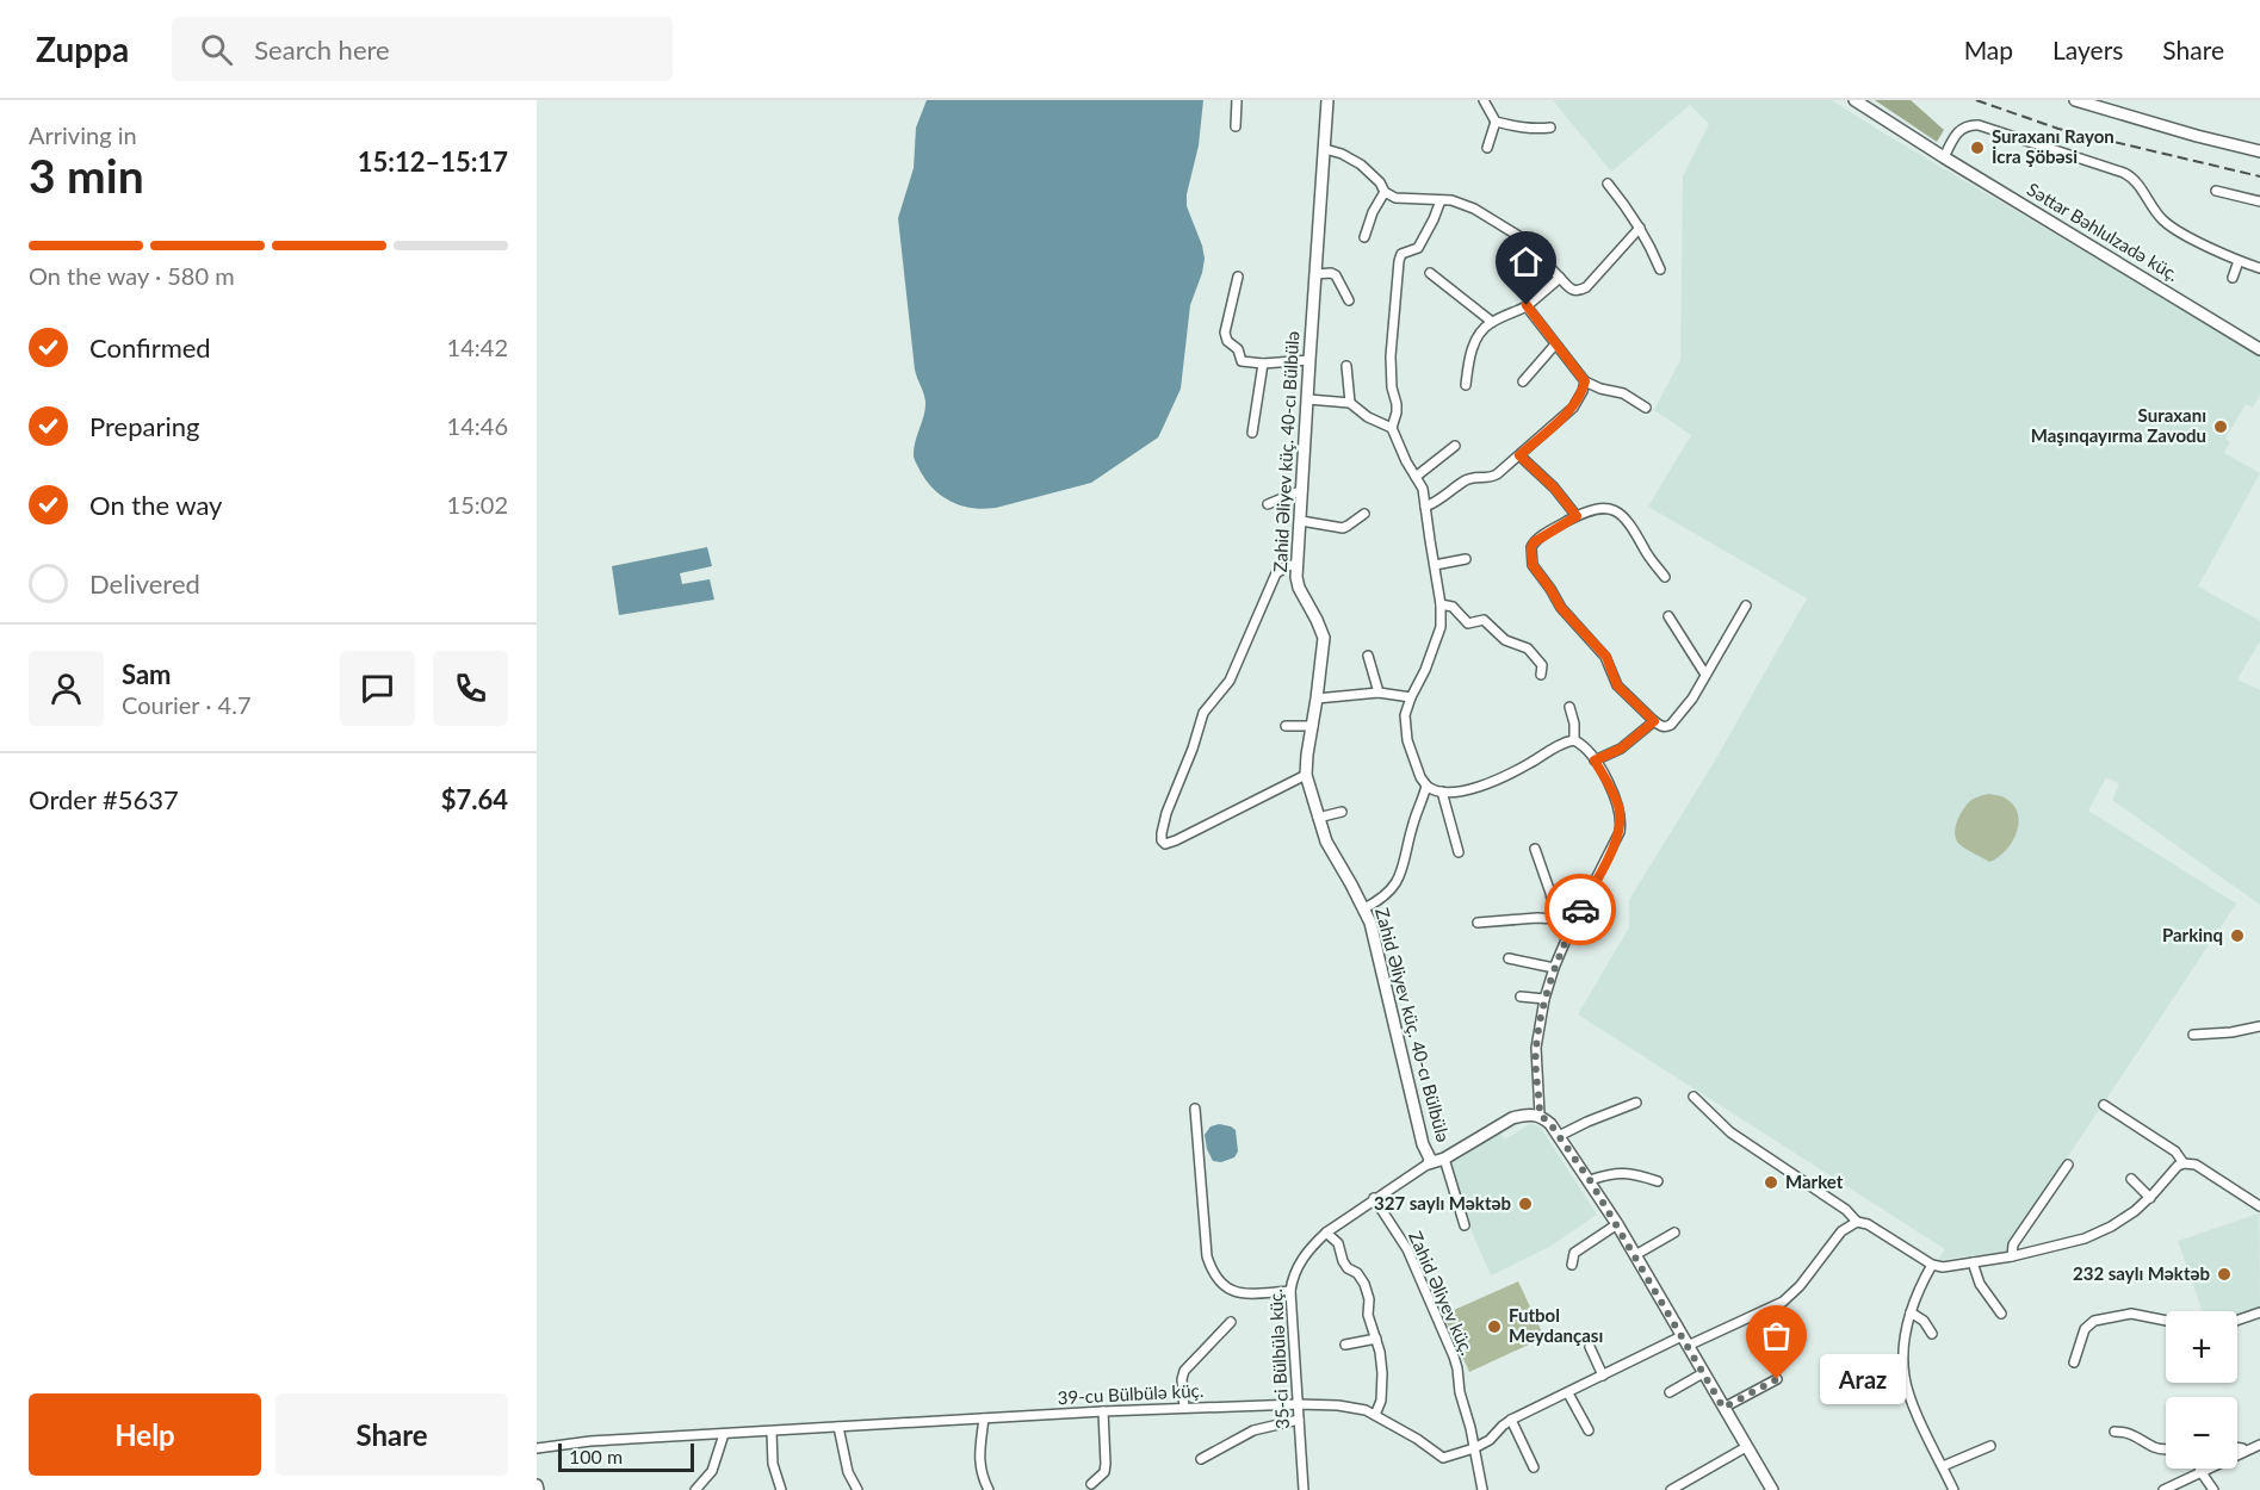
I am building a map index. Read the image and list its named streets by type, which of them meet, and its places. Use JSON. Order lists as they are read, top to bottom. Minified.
{"streets":{"street":["Səttar Bəhlulzadə küç.","Zahid Əliyev küç. 40-cı Bülbülə","Zahid Əliyev küç.","35-ci Bülbülə küç.","39-cu Bülbülə küç."]},"crossings":[["Zahid Əliyev küç. 40-cı Bülbülə","35-ci Bülbülə küç."],["Zahid Əliyev küç.","35-ci Bülbülə küç."],["Zahid Əliyev küç.","39-cu Bülbülə küç."],["35-ci Bülbülə küç.","39-cu Bülbülə küç."]],"places":["Suraxanı Rayon İcra Şöbəsi","Suraxanı Maşınqayırma Zavodu","Parkinq","Market","327 saylı Məktəb","232 saylı Məktəb","Futbol Meydançası","Araz"],"scale_bar":"100 m","page":{"header":"Zuppa","search":"Search here","nav":["Map","Layers","Share"],"heading":["3 min","Arriving in","15:12–15:17"],"panel":["Sam","Courier · 4.7","Order #5637","$7.64"],"bar":"On the way · 580 m","list":[["Confirmed","14:42"],["Preparing","14:46"],["On the way","15:02"],"Delivered"],"map_buttons":["+","−"],"bubble":"Araz","buttons":["Help","Share"],"scale":"100 m"}}
